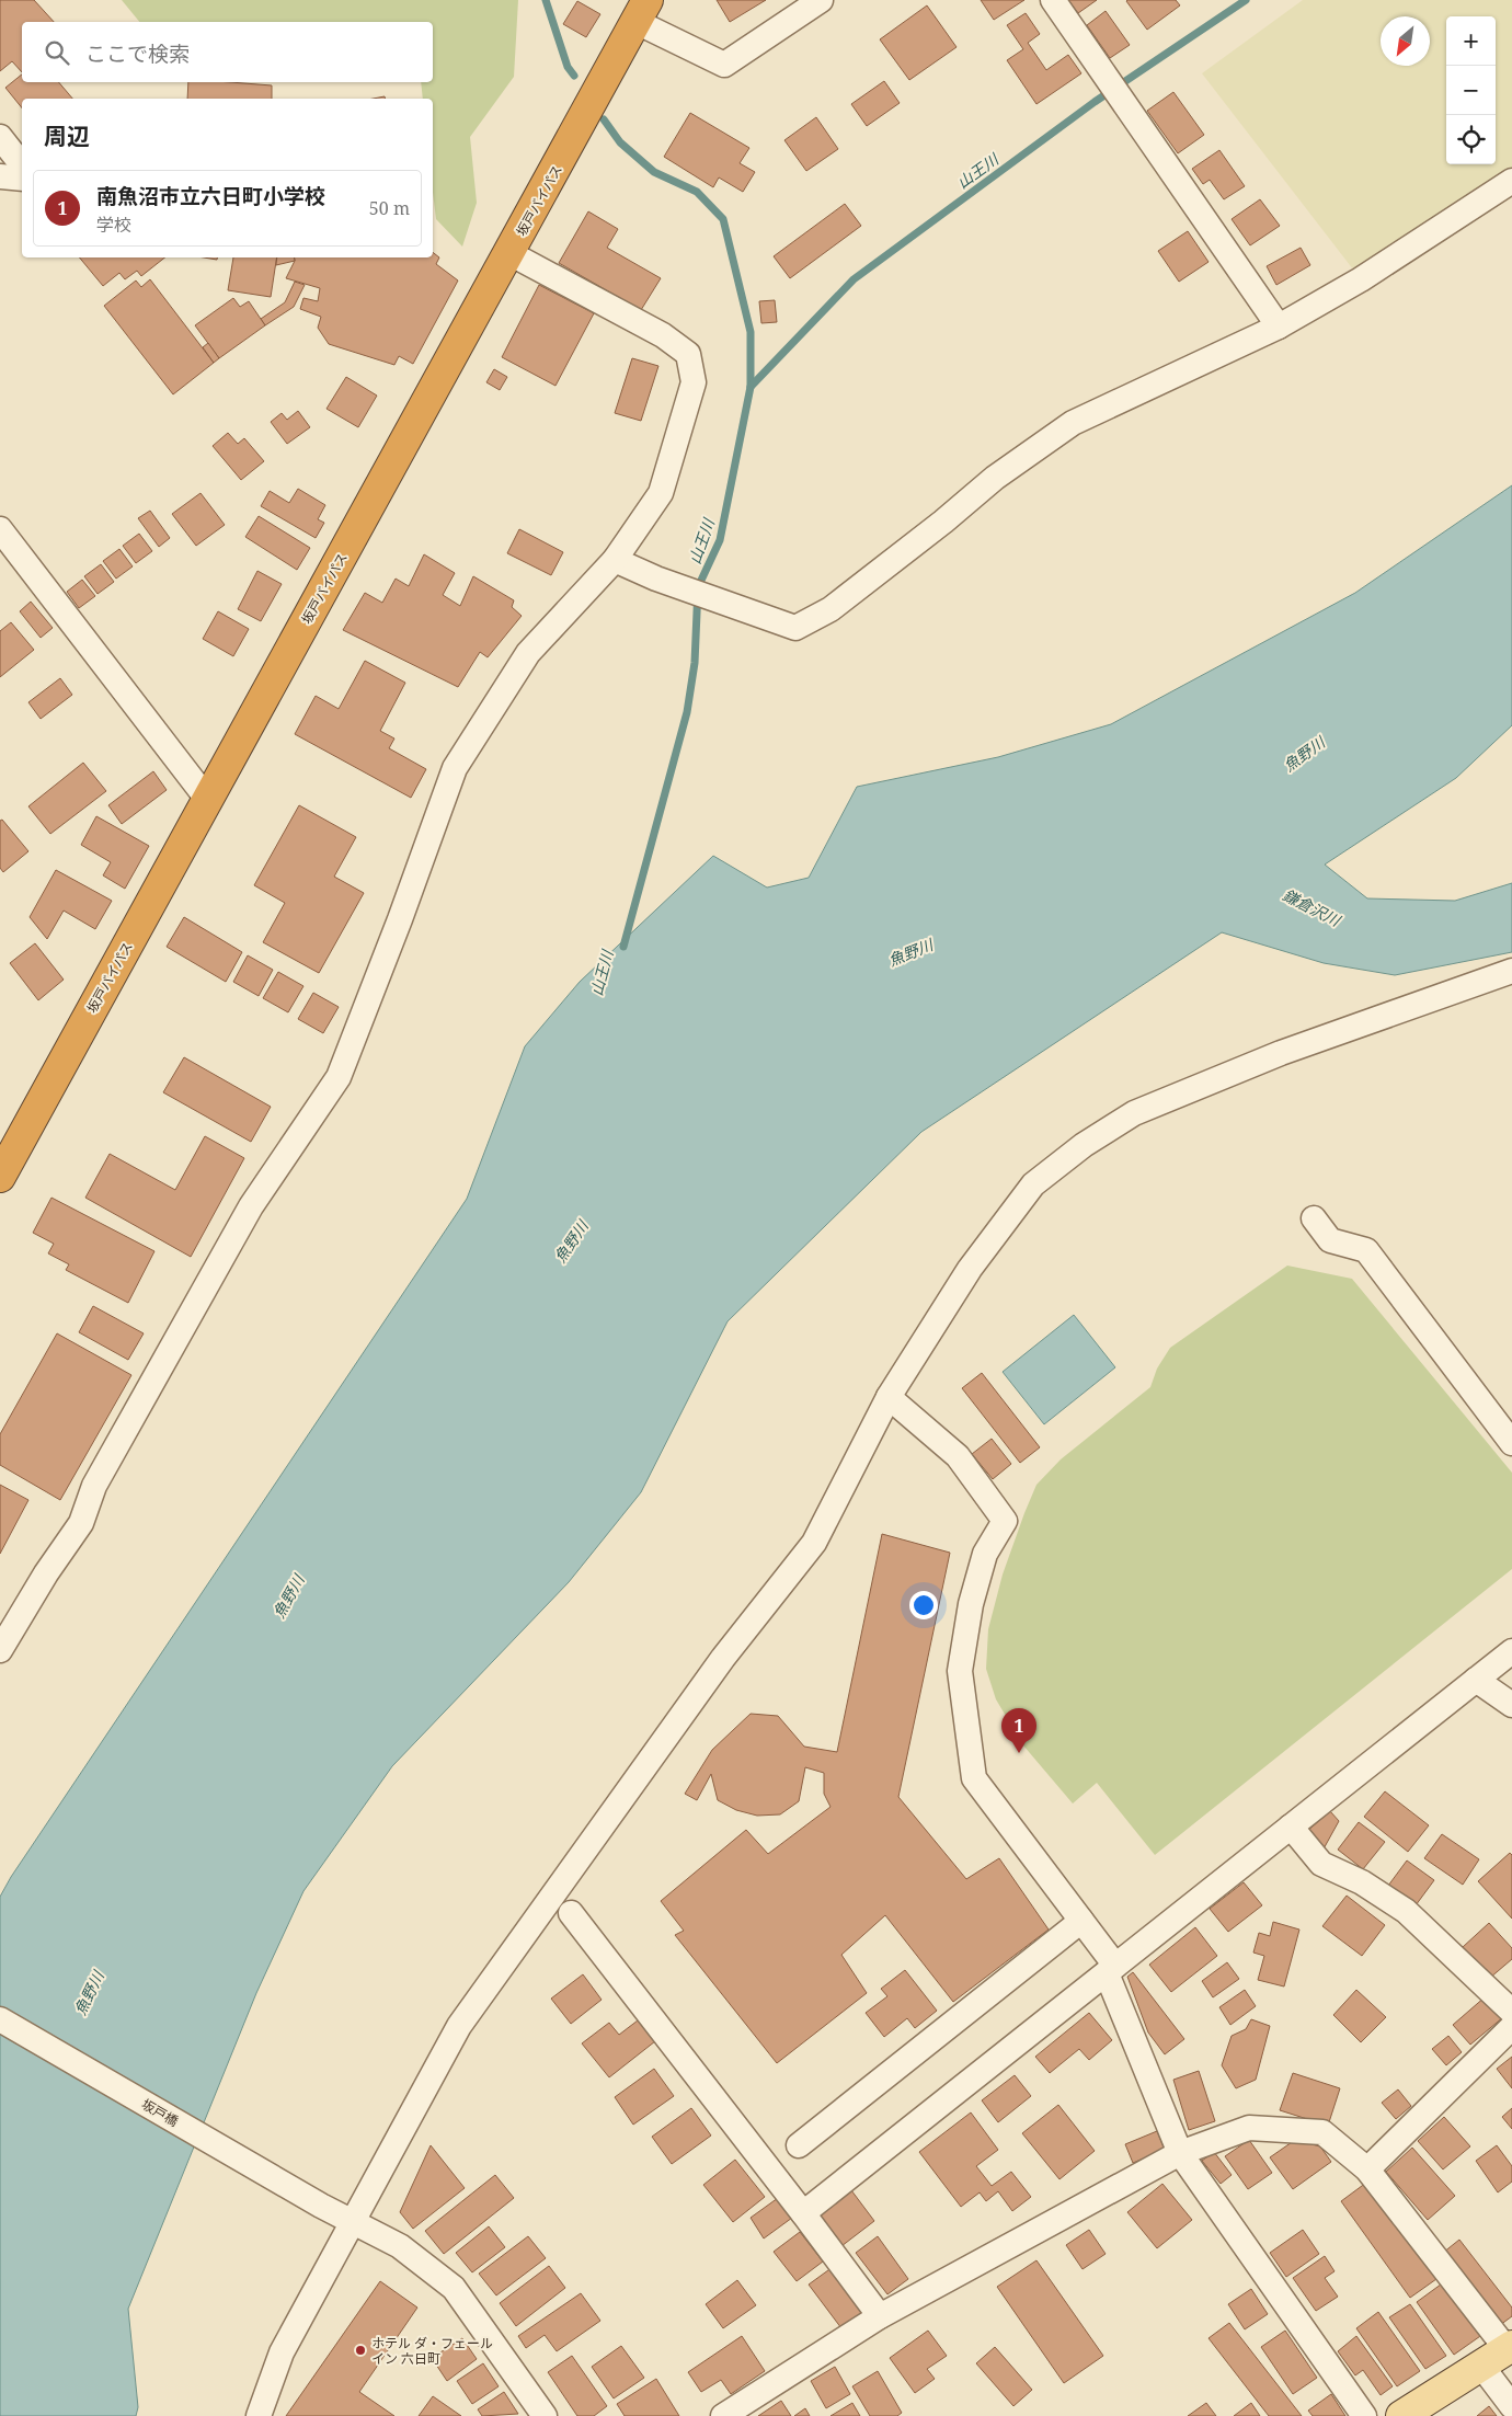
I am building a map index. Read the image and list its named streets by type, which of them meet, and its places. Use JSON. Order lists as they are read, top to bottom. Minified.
{"streets":{"highway":["坂戸バイパス"],"street":["坂戸橋"]},"water":["山王川","魚野川","鎌倉沢川"],"places":["ホテル ダ・フェール イン 六日町"],"north":"bottom left","page":{"map_buttons":["+","−"],"search":"ここで検索","heading":"周辺","list":[{"mark":"1","name":"南魚沼市立六日町小学校","note":"学校","value":"50 m"}],"pins":"1"}}
